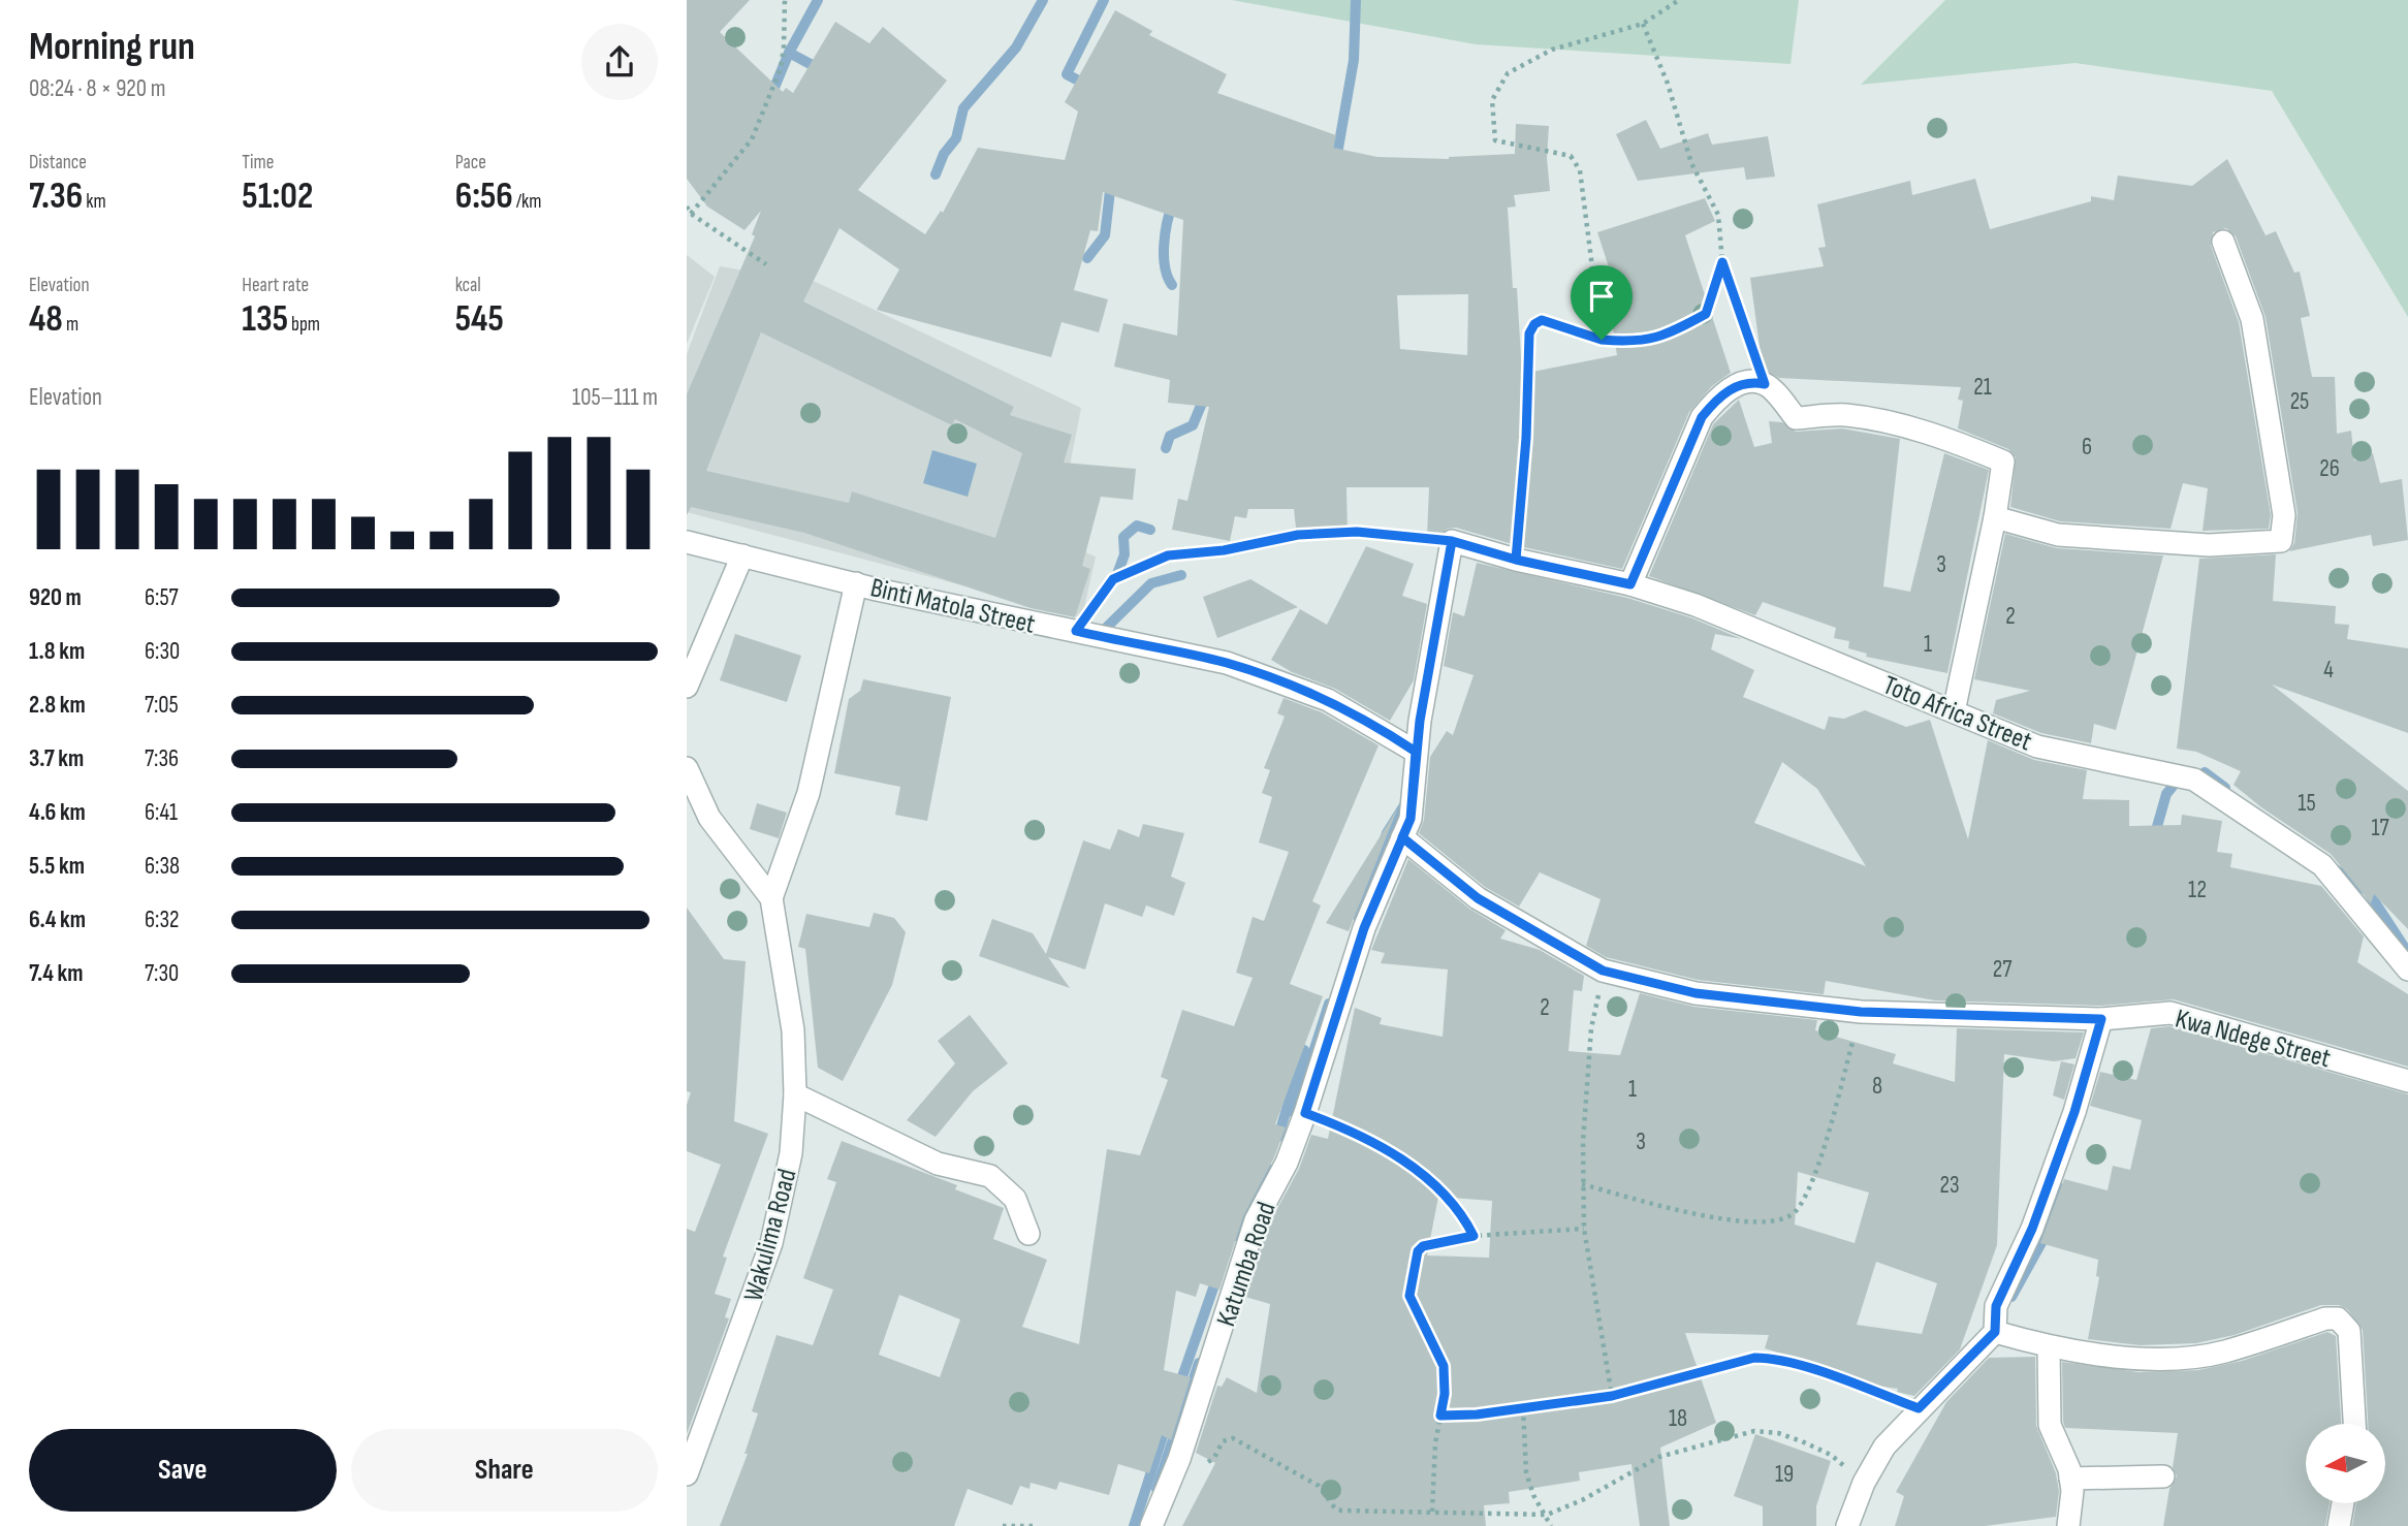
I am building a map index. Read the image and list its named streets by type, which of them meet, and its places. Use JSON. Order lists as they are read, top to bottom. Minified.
{"streets":{"street":["Binti Matola Street","Toto Africa Street","Kwa Ndege Street","Wakulima Road","Katumba Road"]},"crossings":[["Binti Matola Street","Wakulima Road"],["Binti Matola Street","Katumba Road"],["Toto Africa Street","Katumba Road"],["Kwa Ndege Street","Katumba Road"]],"house_numbers":["21","25","6","26","3","2","1","4","15","17","12","27","2","8","1","3","23","18","19"],"north":"left","page":{"heading":["Morning run","08:24 · 8 × 920 m"],"stats":[["Distance","7.36 km"],["Time","51:02"],["Pace","6:56 /km"],["Elevation","48 m"],["Heart rate","135 bpm"],["kcal","545"]],"chart":["Elevation","105–111 m"],"list":[{"name":"920 m","note":"6:57"},{"name":"1.8 km","note":"6:30"},{"name":"2.8 km","note":"7:05"},{"name":"3.7 km","note":"7:36"},{"name":"4.6 km","note":"6:41"},{"name":"5.5 km","note":"6:38"},{"name":"6.4 km","note":"6:32"},{"name":"7.4 km","note":"7:30"}],"buttons":["Save","Share"]}}
